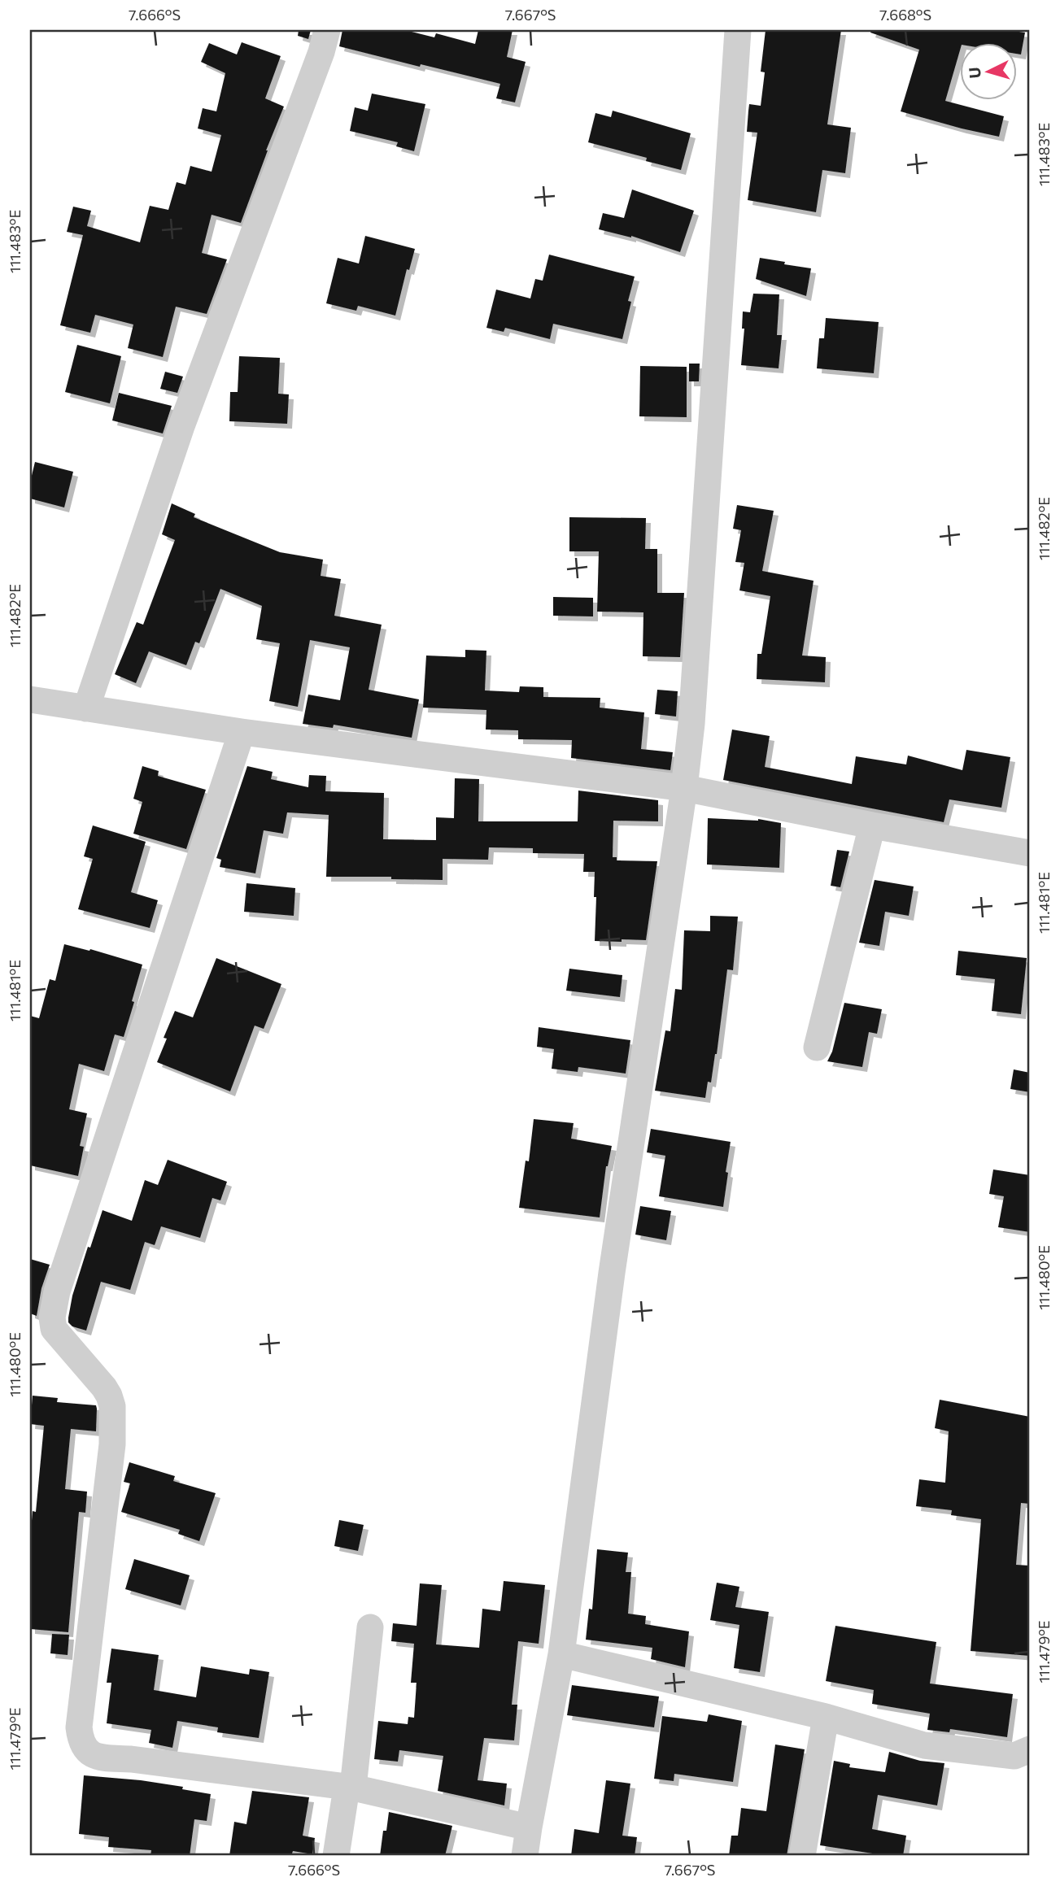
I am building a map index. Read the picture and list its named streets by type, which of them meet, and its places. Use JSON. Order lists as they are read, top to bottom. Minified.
{"north":"left","coordinates":["7.666°S","7.667°S","7.668°S","111.483°E","111.482°E","111.481°E","111.480°E","111.479°E"]}
